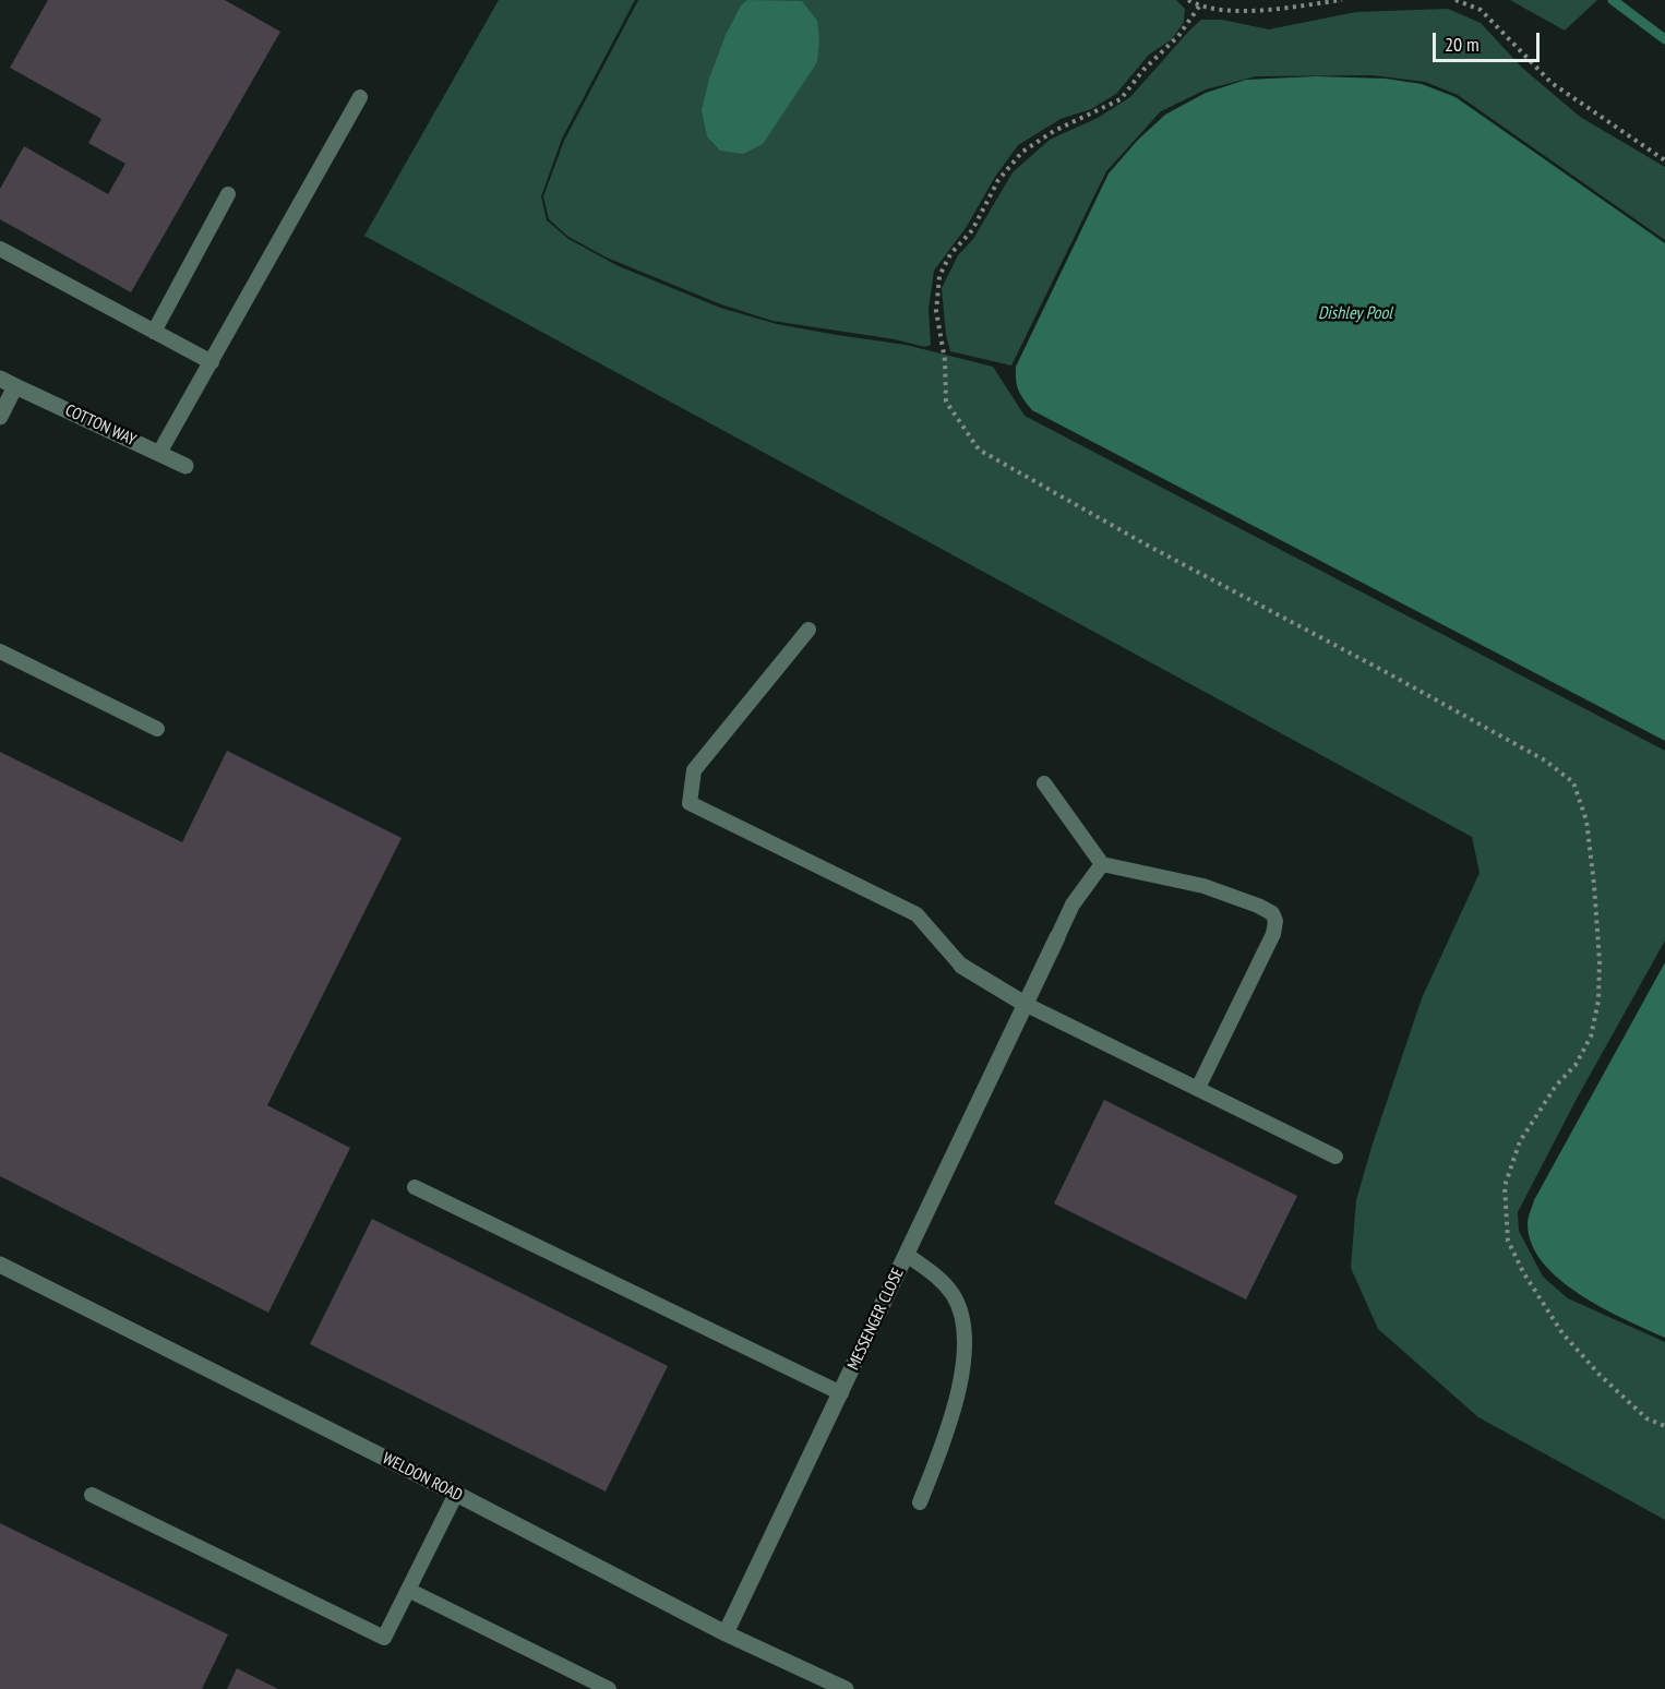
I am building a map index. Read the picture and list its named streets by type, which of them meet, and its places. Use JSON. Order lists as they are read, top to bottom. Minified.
{"streets":{"street":["COTTON WAY","MESSENGER CLOSE","WELDON ROAD"]},"crossings":[["MESSENGER CLOSE","WELDON ROAD"]],"water":["Dishley Pool"],"scale_bar":"20 m"}
